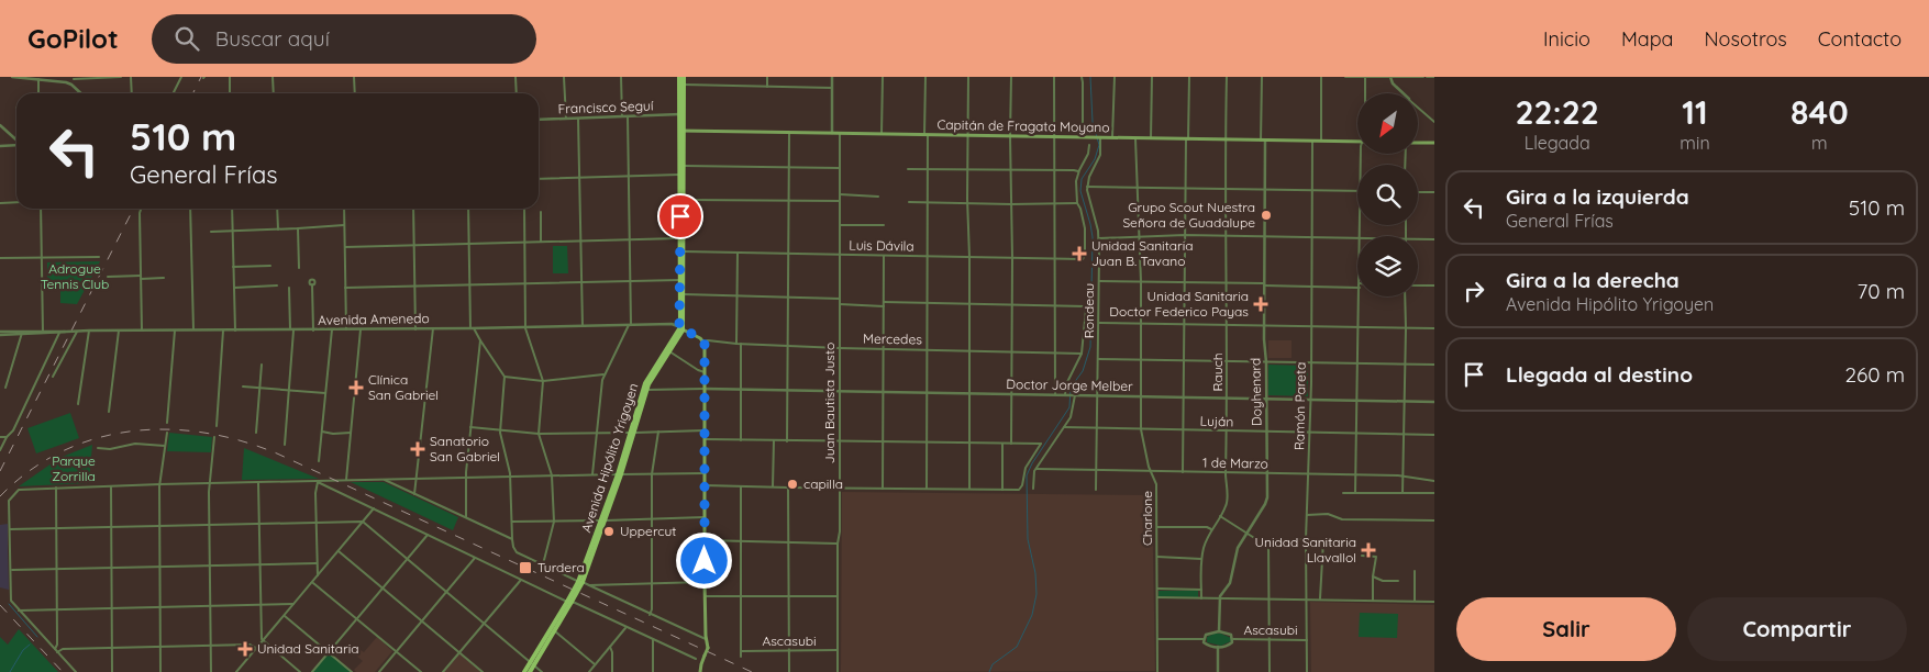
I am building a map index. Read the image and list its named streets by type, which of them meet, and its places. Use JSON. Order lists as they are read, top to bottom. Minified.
{"streets":{"main road":["Capitán de Fragata Moyano","Avenida Hipólito Yrigoyen"],"street":["Francisco Seguí","Luis Dávila","Rondeau","Avenida Amenedo","Mercedes","Rauch","Doctor Jorge Melber","Doyhenard","Juan Bautista Justo","Ramón Pareta","Luján","1 de Marzo","Charlone","Ascasubi"]},"crossings":[["Capitán de Fragata Moyano","Rauch"],["Capitán de Fragata Moyano","Doyhenard"],["Capitán de Fragata Moyano","Juan Bautista Justo"],["Capitán de Fragata Moyano","Ramón Pareta"],["Capitán de Fragata Moyano","Charlone"],["Luis Dávila","Juan Bautista Justo"],["Rondeau","Doctor Jorge Melber"],["Rondeau","Luján"],["Rondeau","1 de Marzo"],["Avenida Amenedo","Avenida Hipólito Yrigoyen"],["Mercedes","Juan Bautista Justo"],["Rauch","Doctor Jorge Melber"],["Rauch","Luján"],["Rauch","1 de Marzo"],["Doctor Jorge Melber","Doyhenard"],["Doctor Jorge Melber","Juan Bautista Justo"],["Doctor Jorge Melber","Ramón Pareta"],["Doctor Jorge Melber","Charlone"],["Doyhenard","Luján"],["Doyhenard","1 de Marzo"],["Doyhenard","Ascasubi"],["Juan Bautista Justo","Ascasubi"],["Ramón Pareta","Luján"],["Ramón Pareta","1 de Marzo"],["Ramón Pareta","Ascasubi"],["Luján","Charlone"],["1 de Marzo","Charlone"]],"parks":["Adrogue Tennis Club","Parque Zorrilla"],"places":{"other":["Grupo Scout Nuestra Señora de Guadalupe","capilla","Uppercut"],"health":["Unidad Sanitaria Juan B. Tavano","Unidad Sanitaria Doctor Federico Payas","Clínica San Gabriel","Sanatorio San Gabriel","Unidad Sanitaria Llavallol","Unidad Sanitaria"],"transit":["Turdera"]},"north":"bottom left","page":{"header":"GoPilot","search":"Buscar aquí","nav":["Inicio","Mapa","Nosotros","Contacto"],"eta":["22:22","Llegada","11","min","840","m"],"turn":["510 m","General Frías"],"list":[{"name":"Gira a la izquierda","note":"General Frías","value":"510 m"},{"name":"Gira a la derecha","note":"Avenida Hipólito Yrigoyen","value":"70 m"},{"name":"Llegada al destino","value":"260 m"}],"buttons":["Salir","Compartir"]}}
